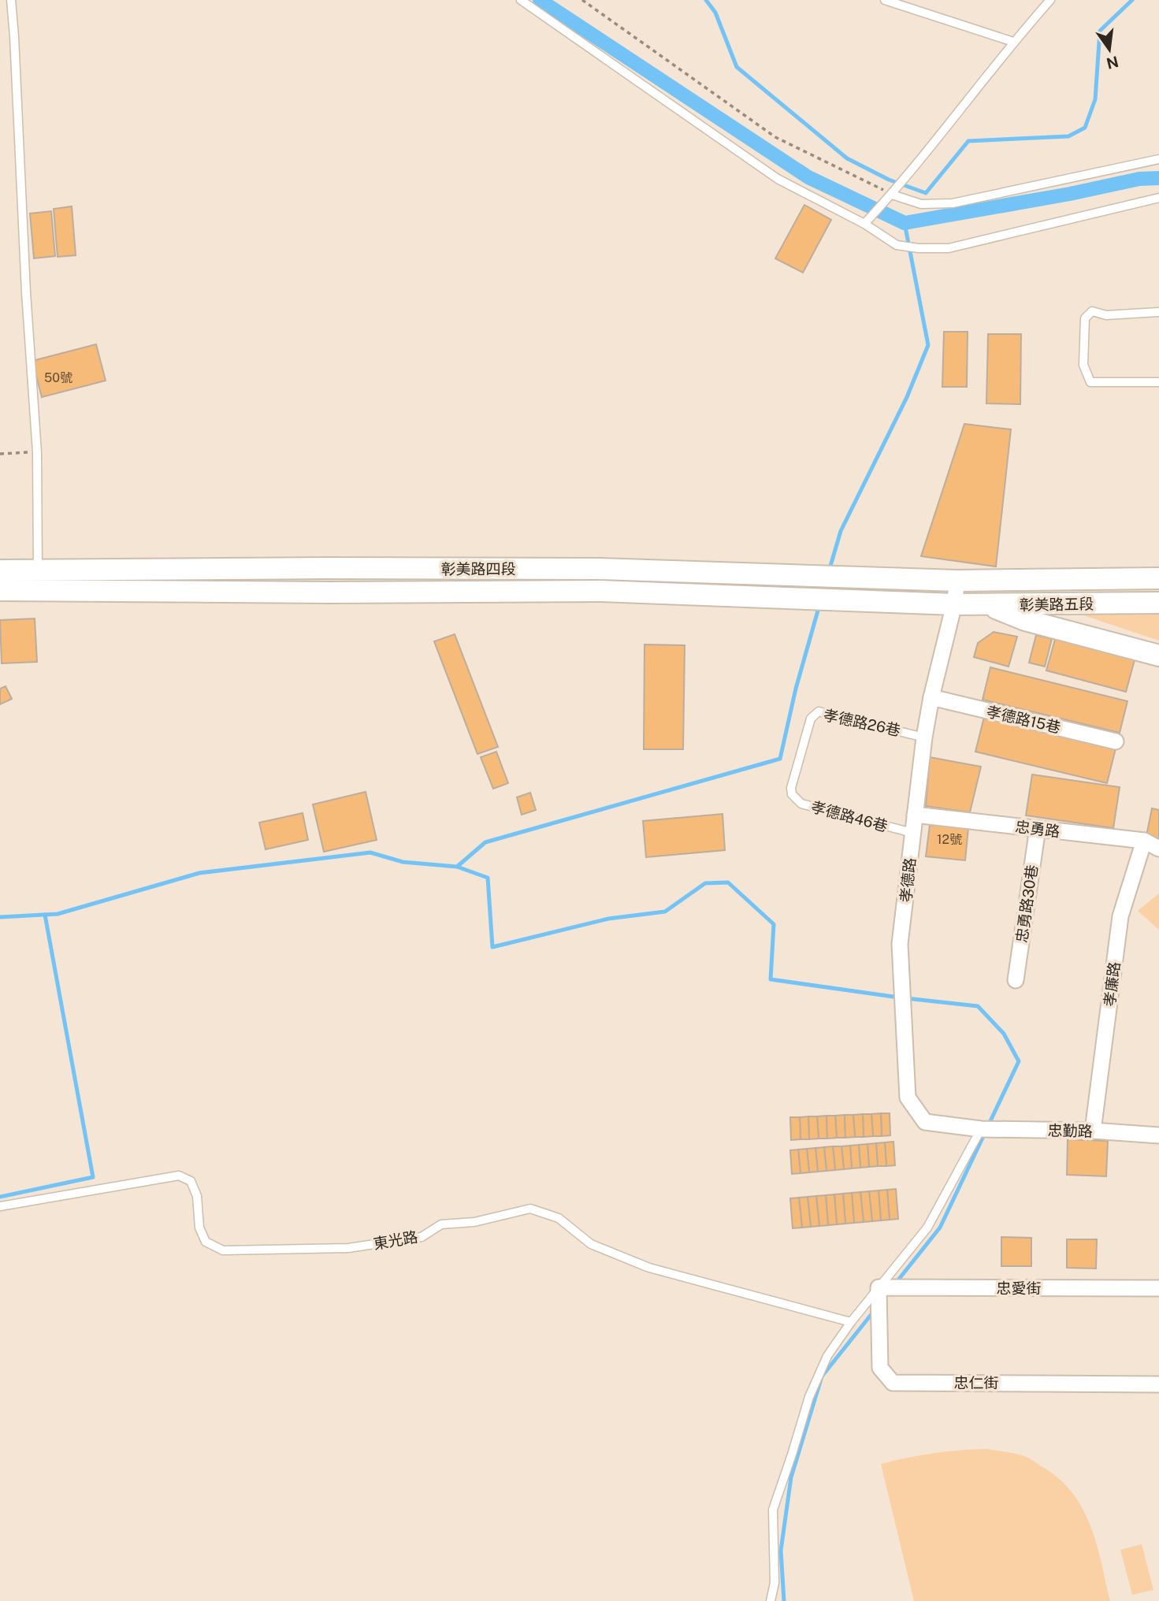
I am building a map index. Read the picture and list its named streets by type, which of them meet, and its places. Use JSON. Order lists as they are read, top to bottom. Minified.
{"streets":{"main road":["彰美路四段","彰美路五段"],"street":["孝德路15巷","忠勇路","孝德路","忠勇路30巷","孝廉路","忠勤路","忠愛街","忠仁街"],"lane":["孝德路26巷","孝德路46巷","東光路"]},"crossings":[["彰美路四段","彰美路五段"],["彰美路四段","孝德路"],["彰美路五段","孝德路"],["孝德路15巷","孝德路"],["孝德路26巷","孝德路46巷"],["孝德路26巷","孝德路"],["孝德路46巷","孝德路"],["忠勇路","孝德路"],["忠勇路","忠勇路30巷"],["忠勇路","孝廉路"],["孝德路","忠勤路"],["孝廉路","忠勤路"],["忠愛街","忠仁街"]],"house_numbers":["50號","12號"],"north":"bottom"}
